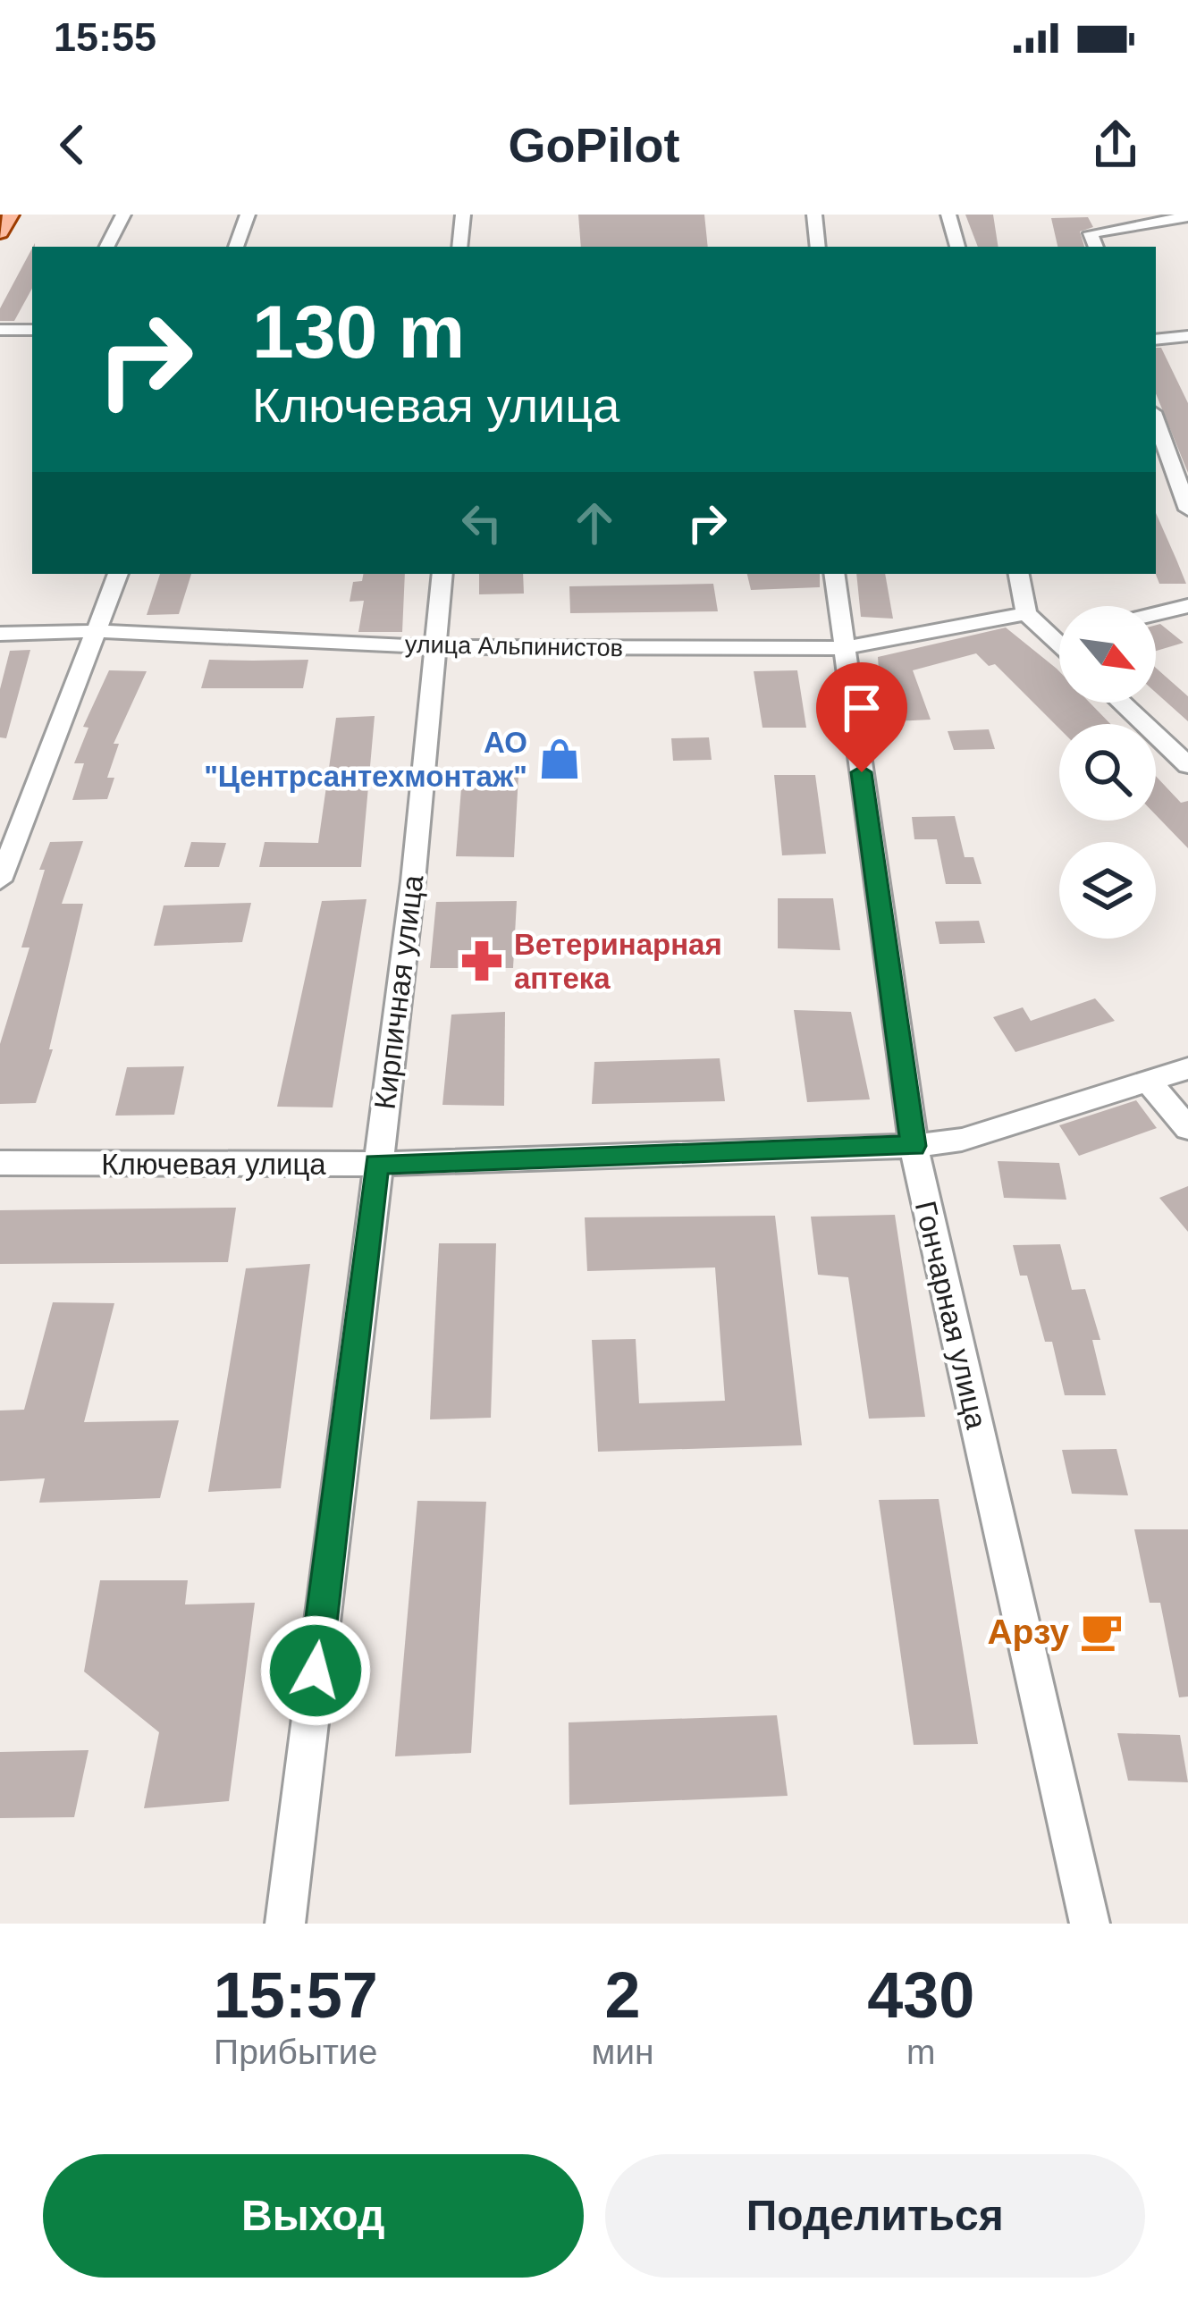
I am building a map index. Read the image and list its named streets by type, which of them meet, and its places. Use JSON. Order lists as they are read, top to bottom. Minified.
{"streets":{"street":["улица Альпинистов","Кирпичная улица","Ключевая улица","Гончарная улица"]},"crossings":[["улица Альпинистов","Кирпичная улица"],["улица Альпинистов","Гончарная улица"],["Кирпичная улица","Ключевая улица"],["Ключевая улица","Гончарная улица"]],"places":{"shop":["АО \"Центрсантехмонтаж\""],"pharmacy":["Ветеринарная аптека"],"cafe":["Арзу"]},"north":"bottom right","page":{"status":"15:55","header":"GoPilot","turn":["130 m","Ключевая улица"],"eta":["15:57","Прибытие","2","мин","430","m"],"buttons":["Выход","Поделиться"]}}
